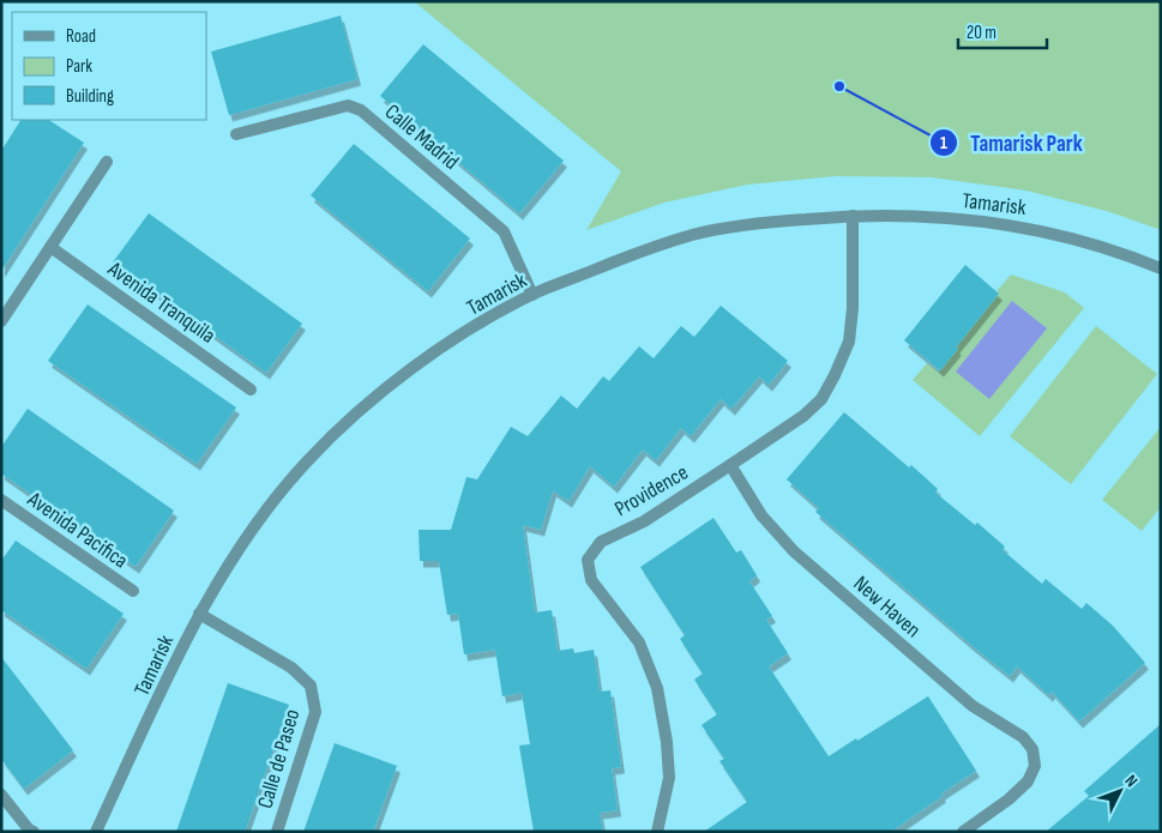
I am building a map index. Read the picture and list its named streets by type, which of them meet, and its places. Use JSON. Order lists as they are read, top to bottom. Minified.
{"streets":{"street":["Calle Madrid","Tamarisk","Avenida Tranquila","Providence","Avenida Pacifica","New Haven","Calle de Paseo"]},"crossings":[["Calle Madrid","Tamarisk"],["Tamarisk","Providence"],["Tamarisk","Calle de Paseo"],["Providence","New Haven"]],"places":["Tamarisk Park"],"legend":["Road","Park","Building"],"scale_bar":"20 m","north":"top right"}
